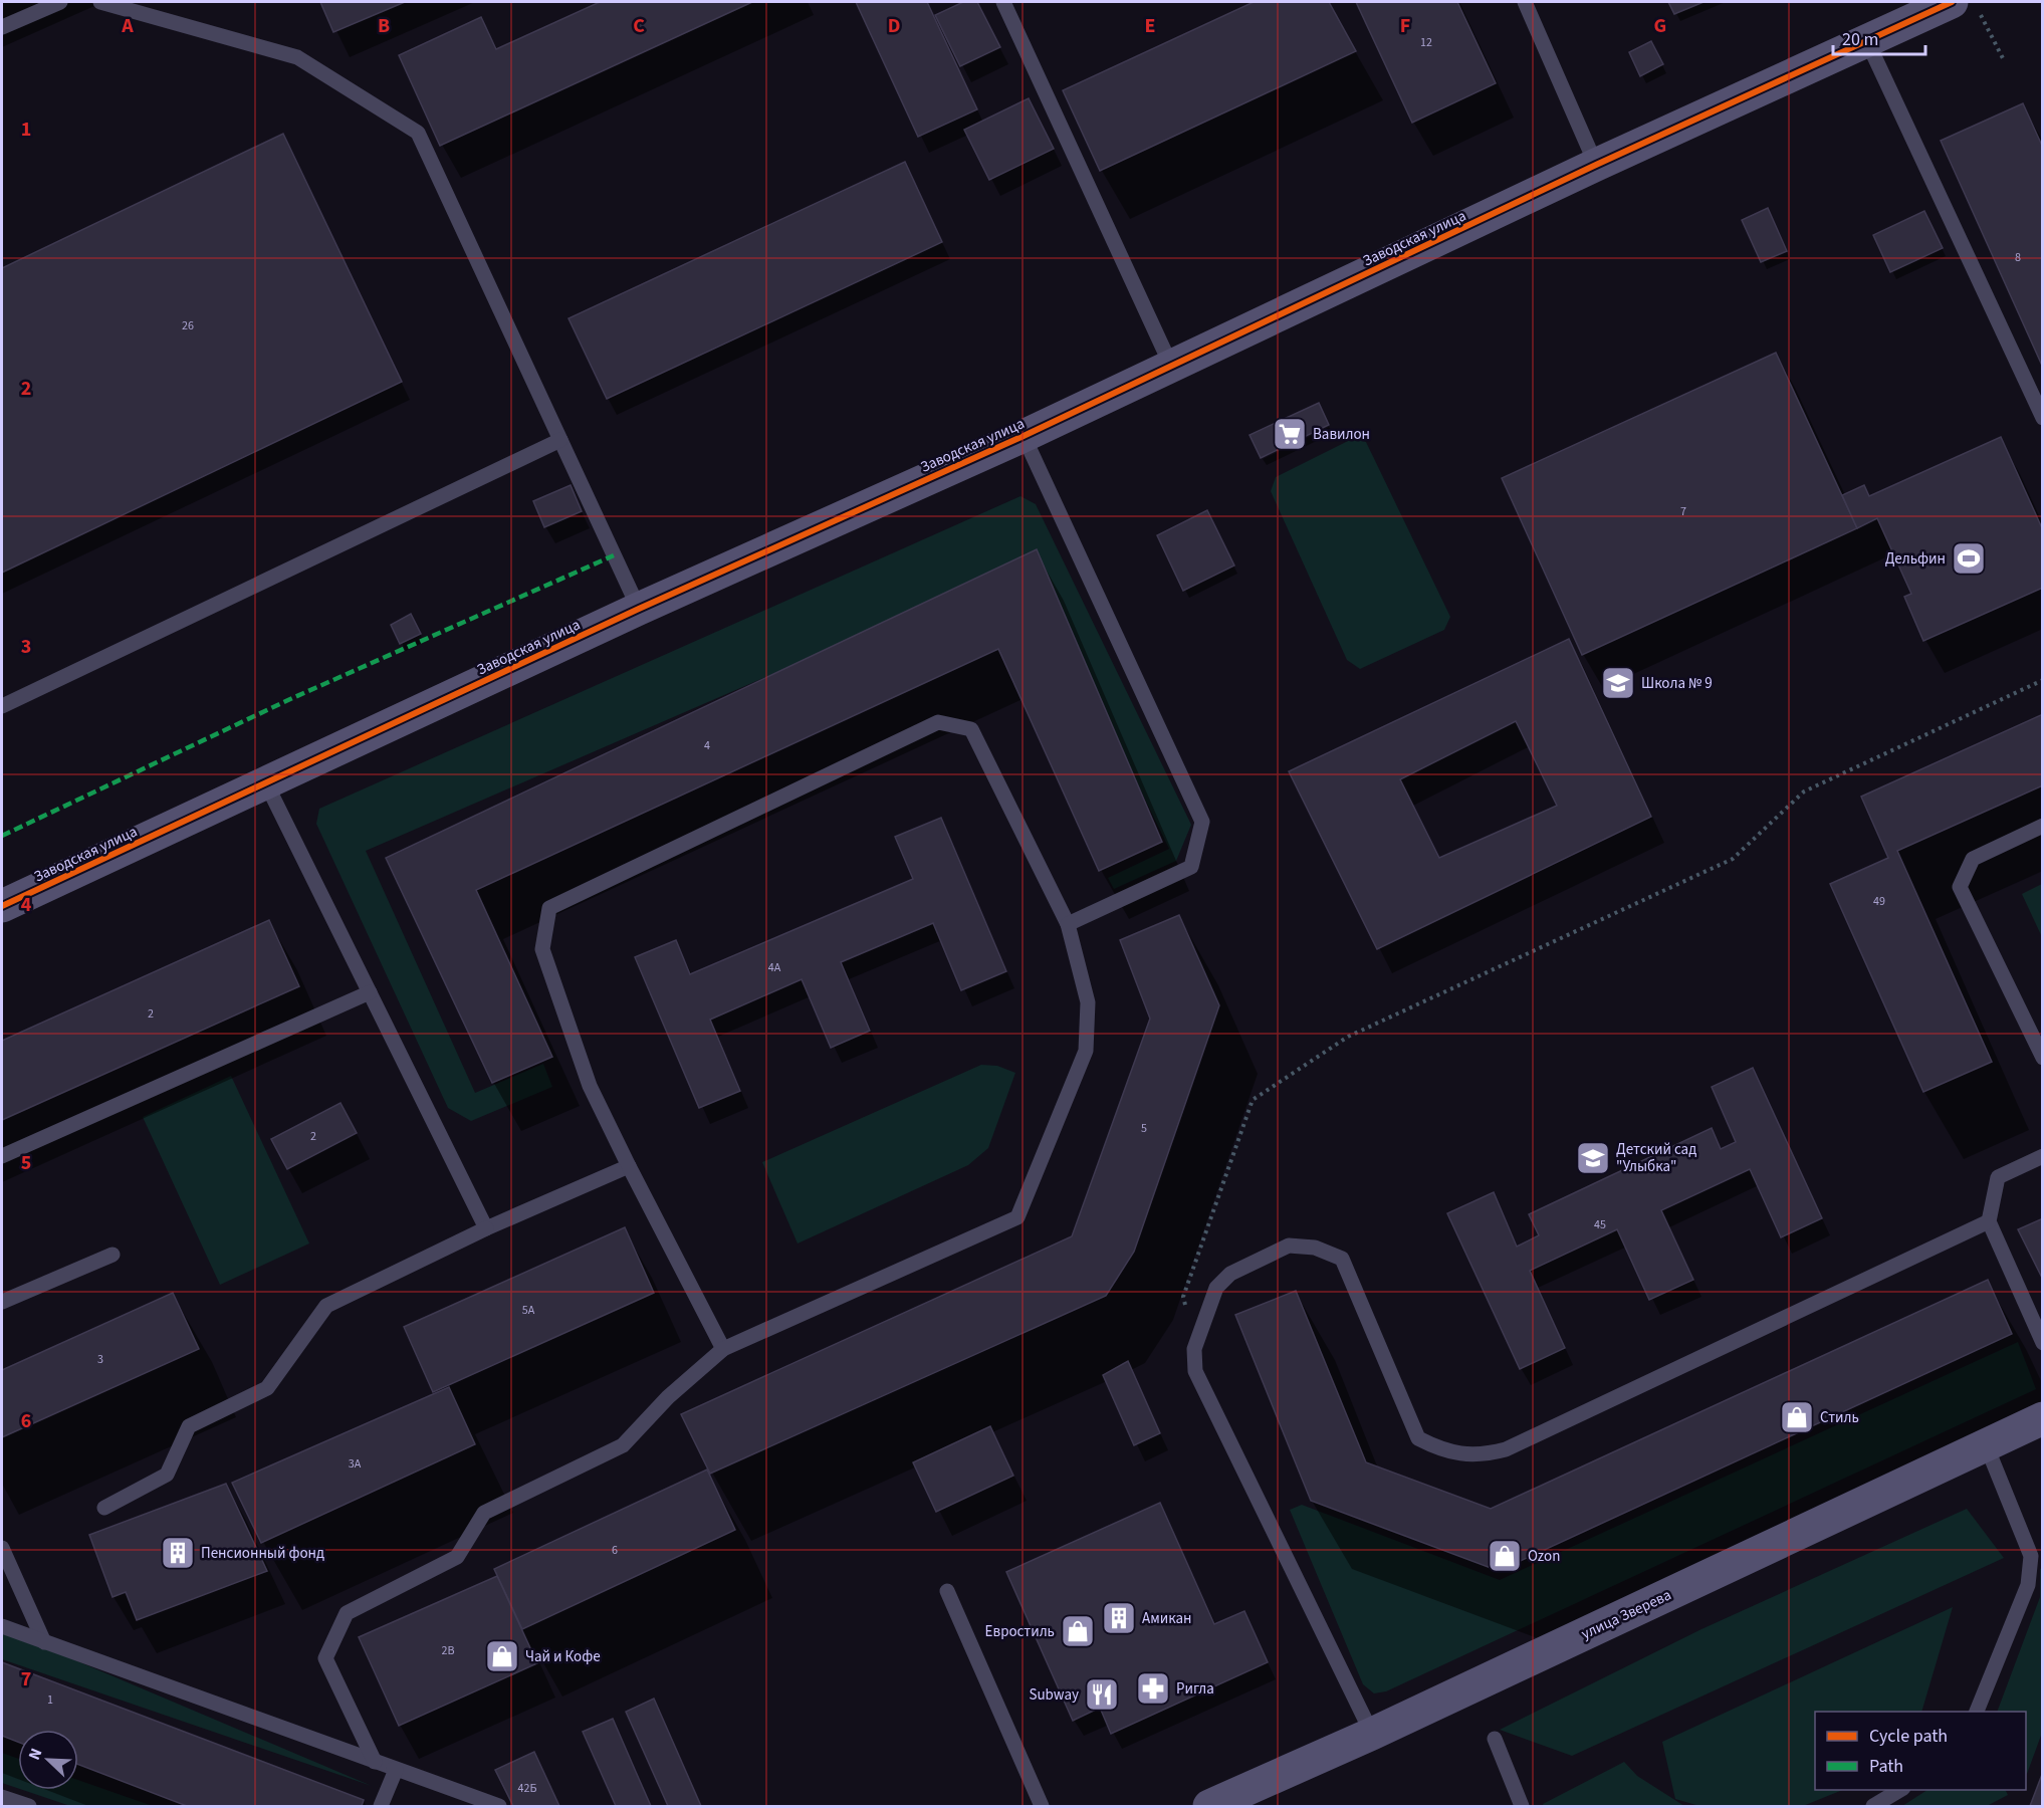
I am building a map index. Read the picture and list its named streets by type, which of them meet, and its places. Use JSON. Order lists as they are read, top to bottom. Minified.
{"streets":{"street":["Заводская улица","улица Зверева"]},"places":{"supermarket":["Вавилон"],"sports":["Дельфин"],"school or university":["Школа № 9","Детский сад \"Улыбка\""],"shop":["Стиль","Ozon","Евростиль","Чай и Кофе"],"building":["Пенсионный фонд","Амикан"],"pharmacy":["Ригла"],"restaurant":["Subway"]},"house_numbers":["12","8","26","7","4","49","4А","2","5","2","45","5А","3","3А","6","2В","1","42Б"],"legend":["Cycle path","Path"],"scale_bar":"20 m","north":"top left","grid":{"columns":["A","B","C","D","E","F","G"],"rows":["1","2","3","4","5","6","7"]}}
